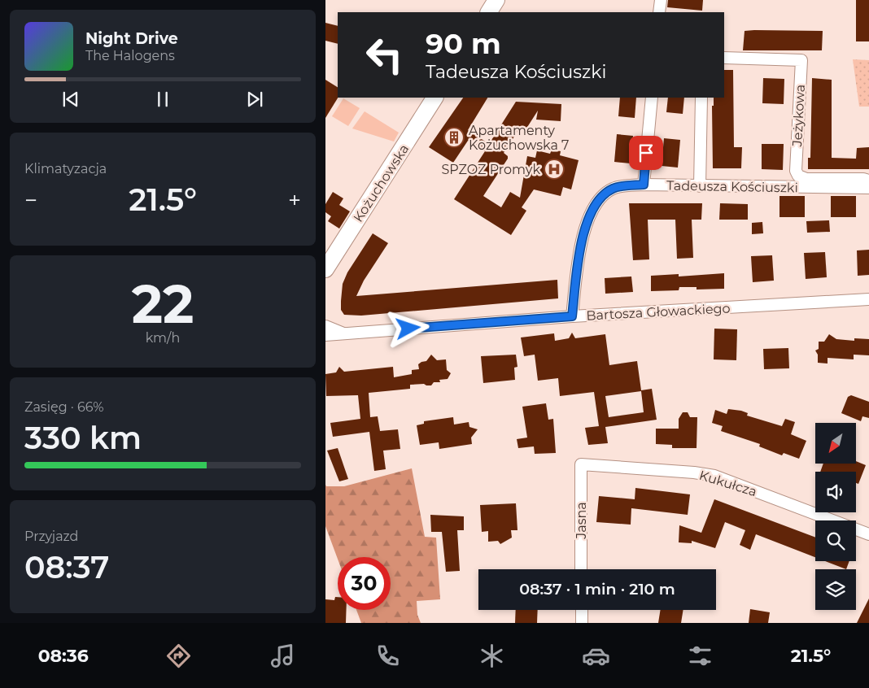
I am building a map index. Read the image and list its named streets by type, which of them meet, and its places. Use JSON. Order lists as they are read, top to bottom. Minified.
{"streets":{"main road":["Kożuchowska"],"street":["Jeżykowa","Tadeusza Kościuszki","Bartosza Głowackiego","Kukułcza","Jasna"]},"crossings":[["Tadeusza Kościuszki","Bartosza Głowackiego"],["Kukułcza","Jasna"]],"places":{"building":["Apartamenty Kożuchowska 7"],"hospital":["SPZOZ Promyk"]},"north":"bottom left","page":{"turn":["90 m","Tadeusza Kościuszki"],"song":["Night Drive","The Halogens"],"tile":["Klimatyzacja",["22","km/h"],["Zasięg · 66%","330 km"],["Przyjazd","08:37"]],"heat":["−","21.5°","+"],"limit":"30","trip":"08:37 · 1 min · 210 m","tabs":["08:36","21.5°"]}}
